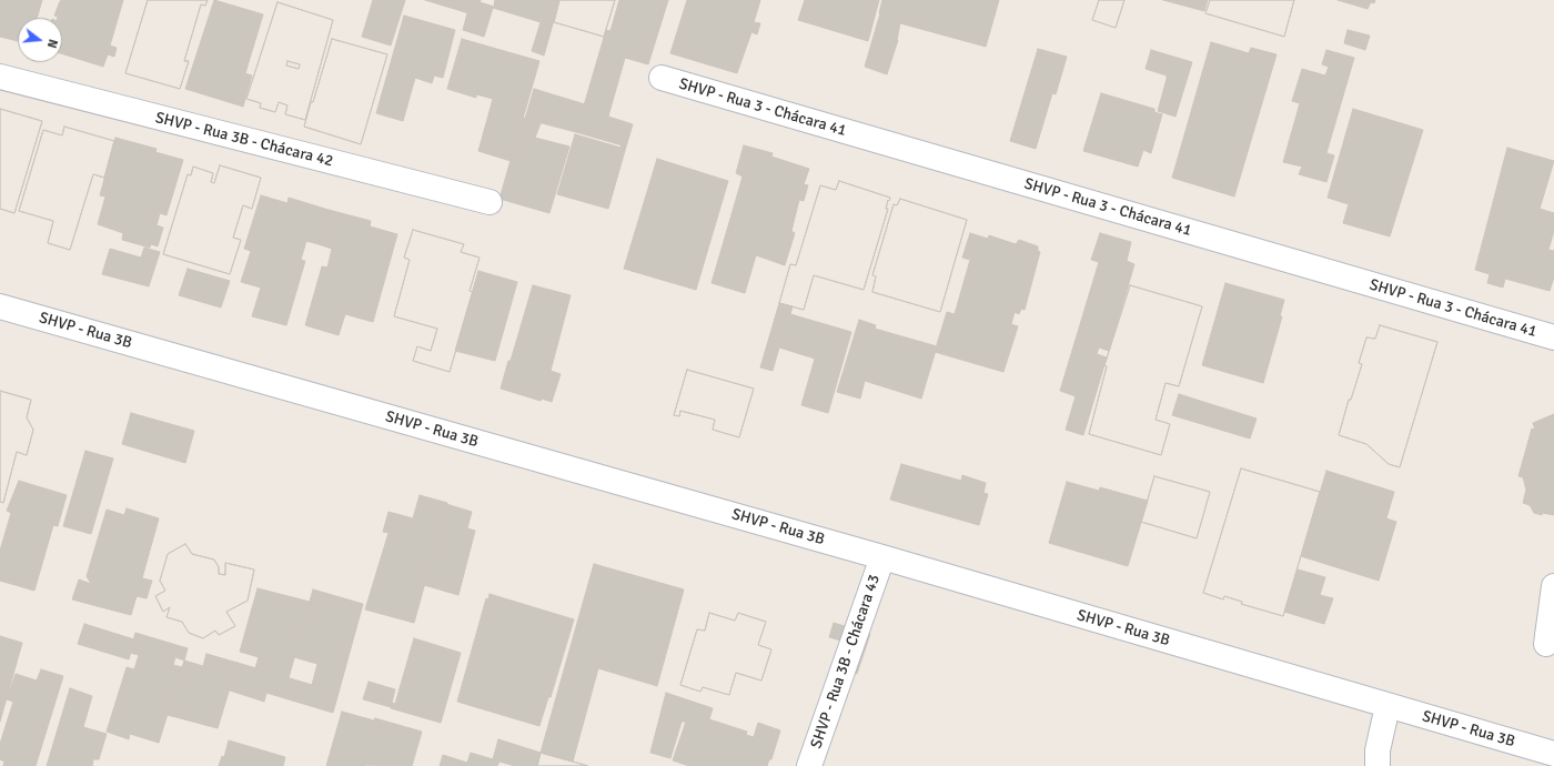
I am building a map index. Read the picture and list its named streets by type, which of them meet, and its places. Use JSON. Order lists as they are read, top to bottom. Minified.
{"streets":{"street":["SHVP - Rua 3 - Chácara 41","SHVP - Rua 3B - Chácara 42","SHVP - Rua 3B","SHVP - Rua 3B - Chácara 43"]},"crossings":[["SHVP - Rua 3B","SHVP - Rua 3B - Chácara 43"]],"north":"right"}
